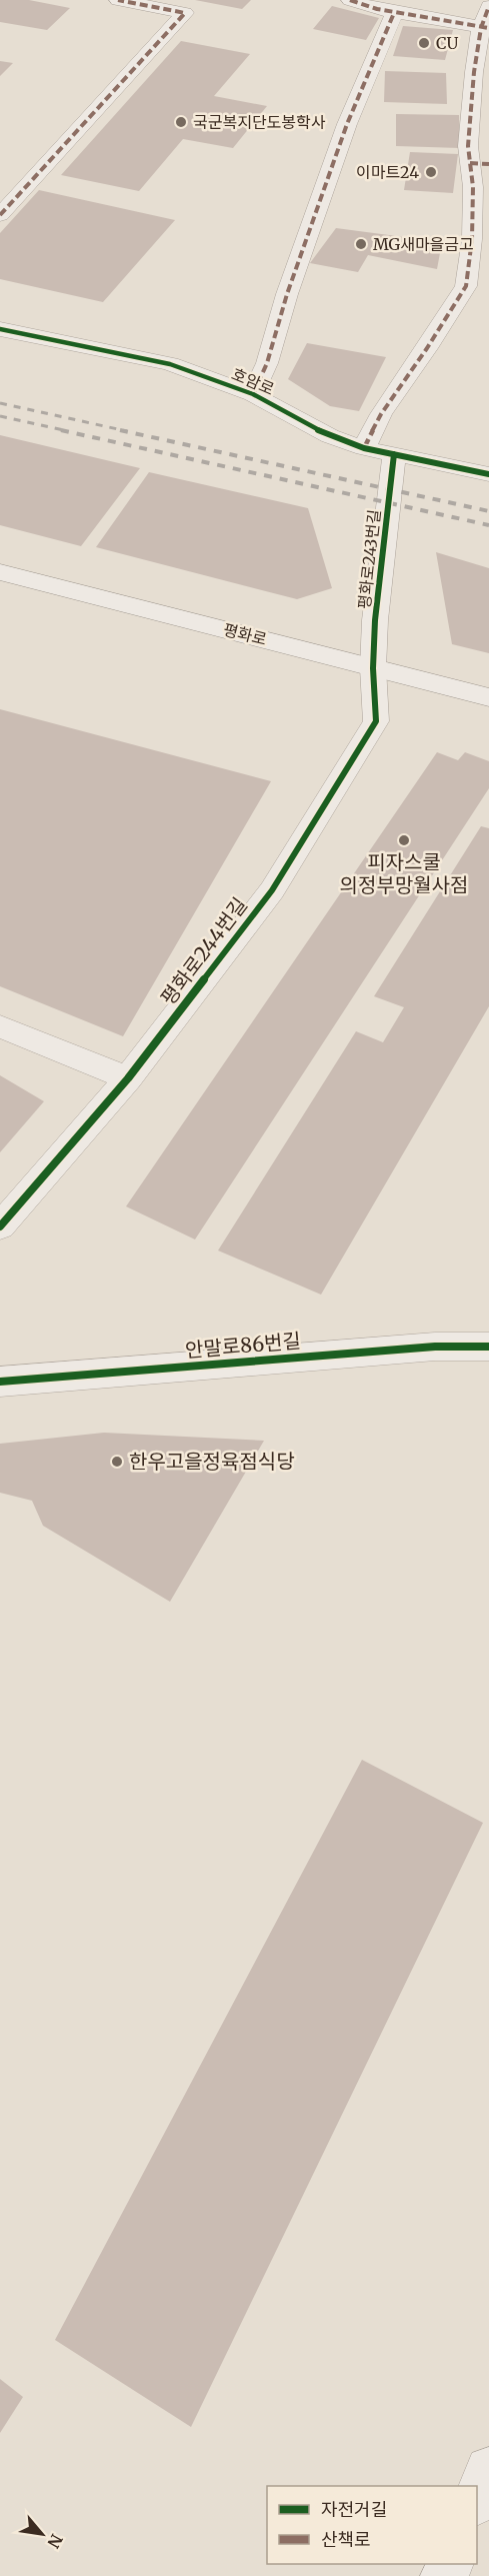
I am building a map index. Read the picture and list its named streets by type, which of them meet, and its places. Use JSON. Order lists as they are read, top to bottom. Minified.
{"streets":{"street":["호암로","평화로243번길","평화로","평화로244번길","안말로86번길"]},"crossings":[["호암로","평화로243번길"],["평화로243번길","평화로"],["평화로243번길","평화로244번길"],["평화로","평화로244번길"]],"places":["CU","국군복지단도봉학사","이마트24","MG새마을금고","피자스쿨 의정부망월사점","한우고을정육점식당"],"legend":["자전거길","산책로"],"north":"bottom right"}
